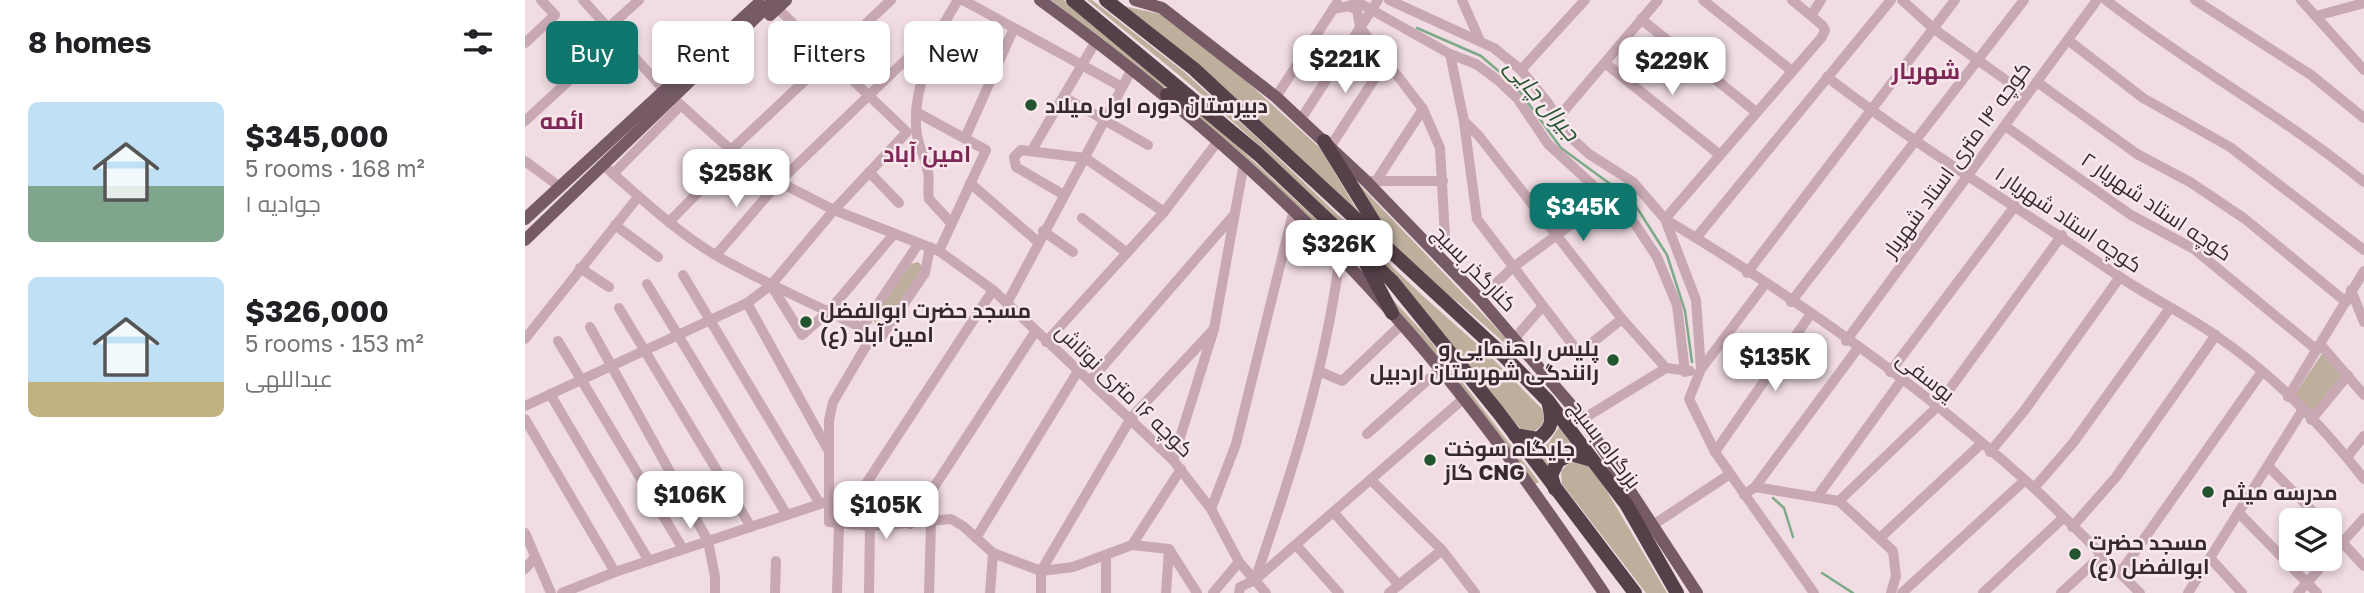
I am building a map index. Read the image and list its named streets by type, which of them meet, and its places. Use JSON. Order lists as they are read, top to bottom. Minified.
{"streets":{"highway":["بزرگراه بسیج"],"main road":["کنارگذر بسیج"],"street":["کوچه ۱۴ متری استاد شهریار","کوچه استاد شهریار ۲","کوچه استاد شهریار ۱","یوسفی","کوچه ۱۶ متری نوتاش"]},"crossings":[["کوچه ۱۴ متری استاد شهریار","کوچه استاد شهریار ۲"],["کوچه ۱۴ متری استاد شهریار","کوچه استاد شهریار ۱"],["کوچه ۱۴ متری استاد شهریار","یوسفی"]],"districts":["شهریار","ائمه","امین آباد"],"water":["جیرال چایی"],"places":["دبیرستان دوره اول میلاد","مسجد حضرت ابوالفضل (ع) امین آباد","پلیس راهنمایی و رانندگی شهرستان اردبیل","جایگاه سوخت گاز CNG","مدرسه میثم","مسجد حضرت ابوالفضل (ع)"],"page":{"heading":"8 homes","chip":["Buy","Rent","Filters","New"],"price":["$221K","$229K","$258K","$345K","$326K","$135K","$106K","$105K"],"list":[{"name":"$345,000","note":"5 rooms · 168 m² · جوادیه ۱"},{"name":"$326,000","note":"5 rooms · 153 m² · عبداللهی"}]}}
